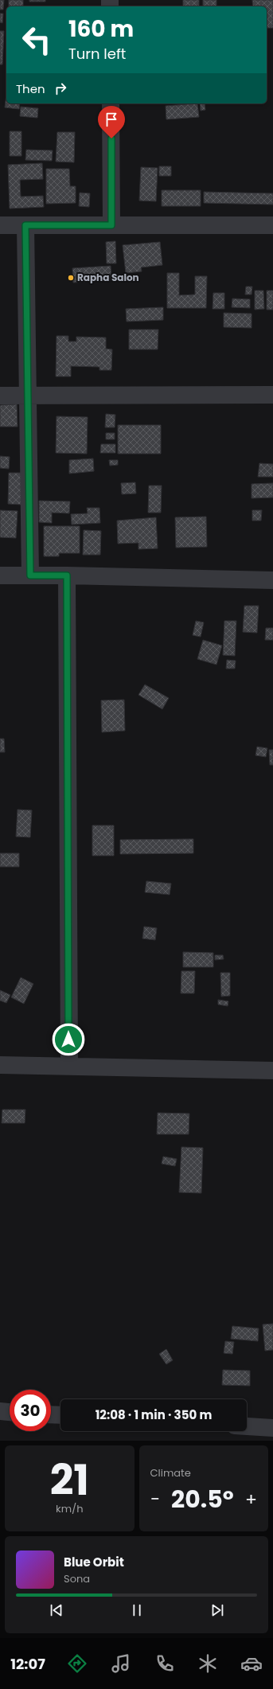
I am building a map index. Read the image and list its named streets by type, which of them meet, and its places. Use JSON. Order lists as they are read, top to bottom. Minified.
{"places":["Rapha Salon"],"page":{"turn":["160 m","Turn left"],"then":"Then","limit":"30","trip":"12:08 · 1 min · 350 m","tile":[["21","km/h"],"Climate"],"heat":["−","20.5°","+"],"song":["Blue Orbit","Sona"],"tabs":"12:07"}}
